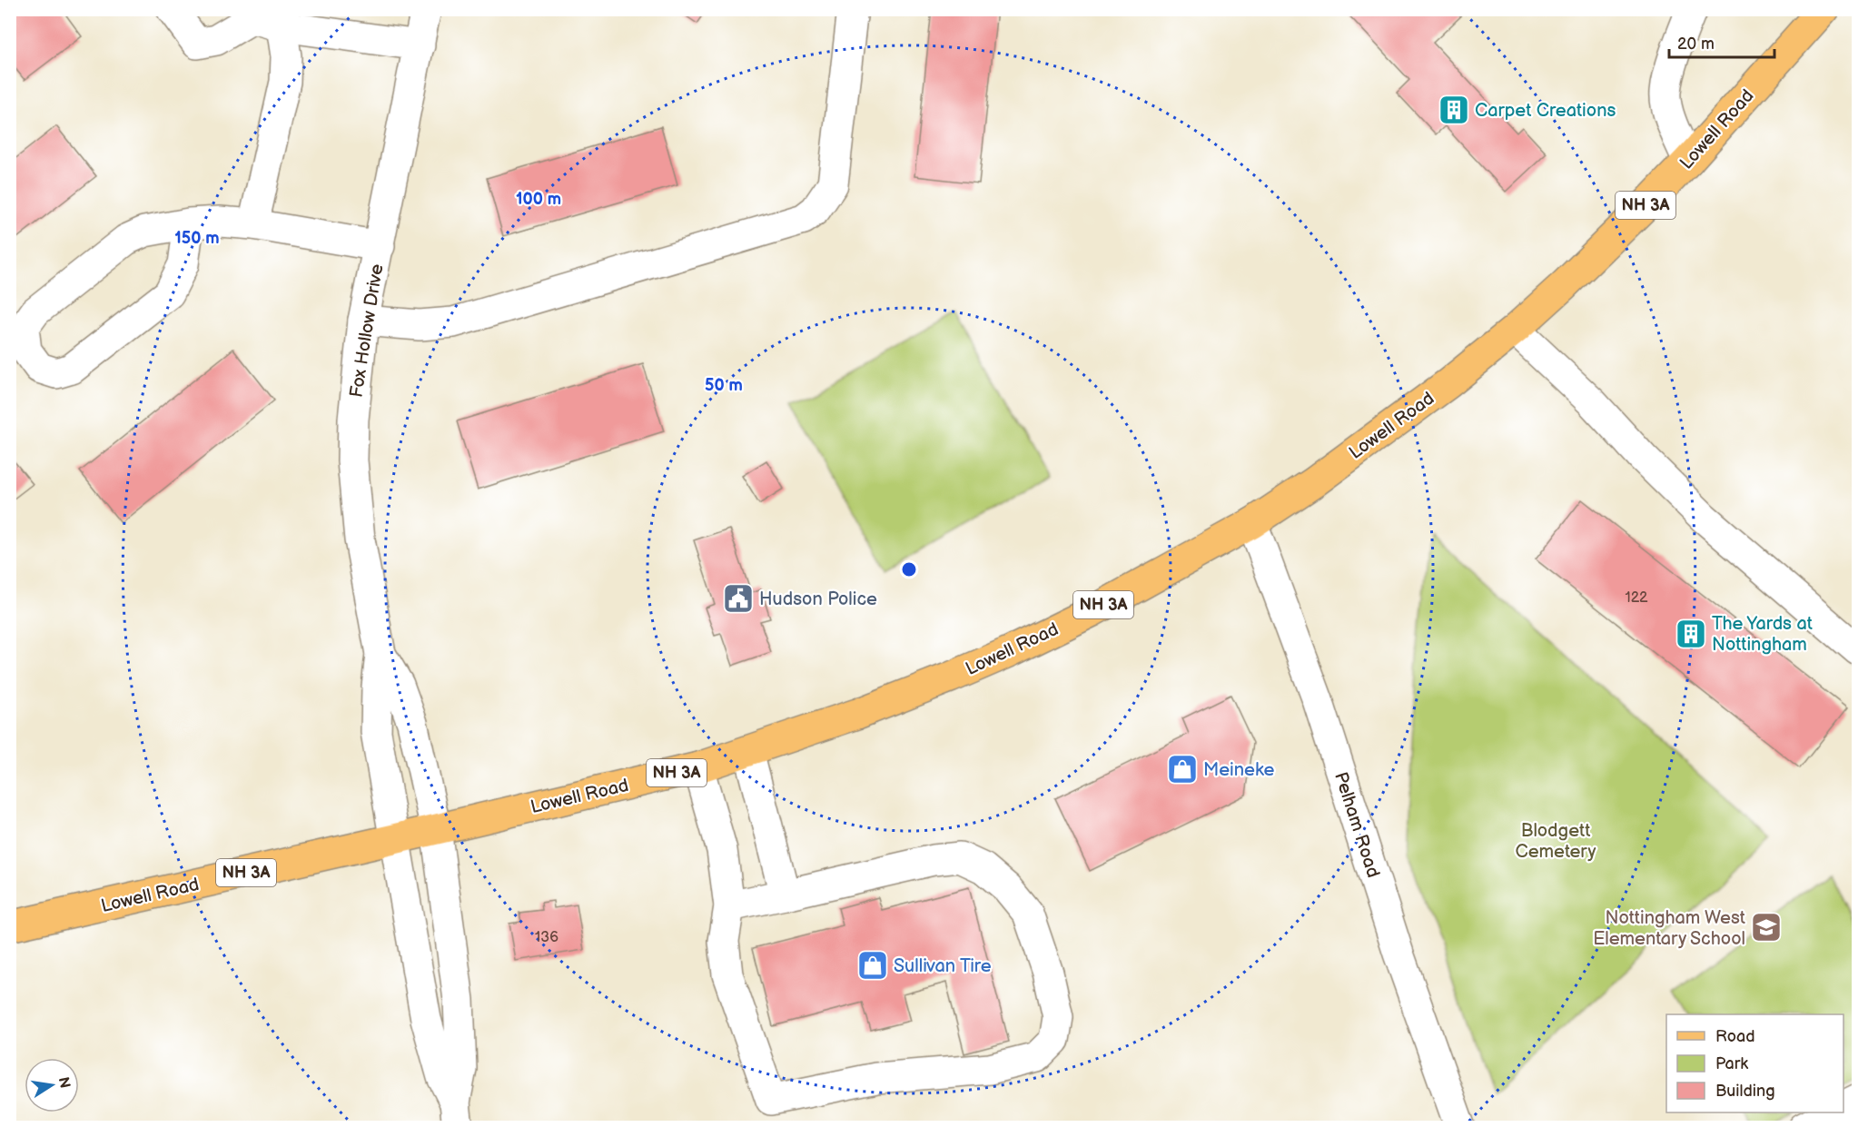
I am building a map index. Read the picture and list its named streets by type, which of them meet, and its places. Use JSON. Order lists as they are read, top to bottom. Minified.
{"streets":{"main road":["Lowell Road","NH 3A"],"street":["Fox Hollow Drive","Pelham Road"]},"crossings":[["Lowell Road","Fox Hollow Drive"],["Lowell Road","Pelham Road"]],"parks":["Blodgett Cemetery"],"places":{"building":["Carpet Creations","The Yards at Nottingham"],"public building":["Hudson Police"],"shop":["Meineke","Sullivan Tire"],"school or university":["Nottingham West Elementary School"]},"house_numbers":["122","136"],"legend":["Road","Park","Building"],"scale_bar":"20 m","north":"right","rings":["100 m","150 m","50 m"]}
